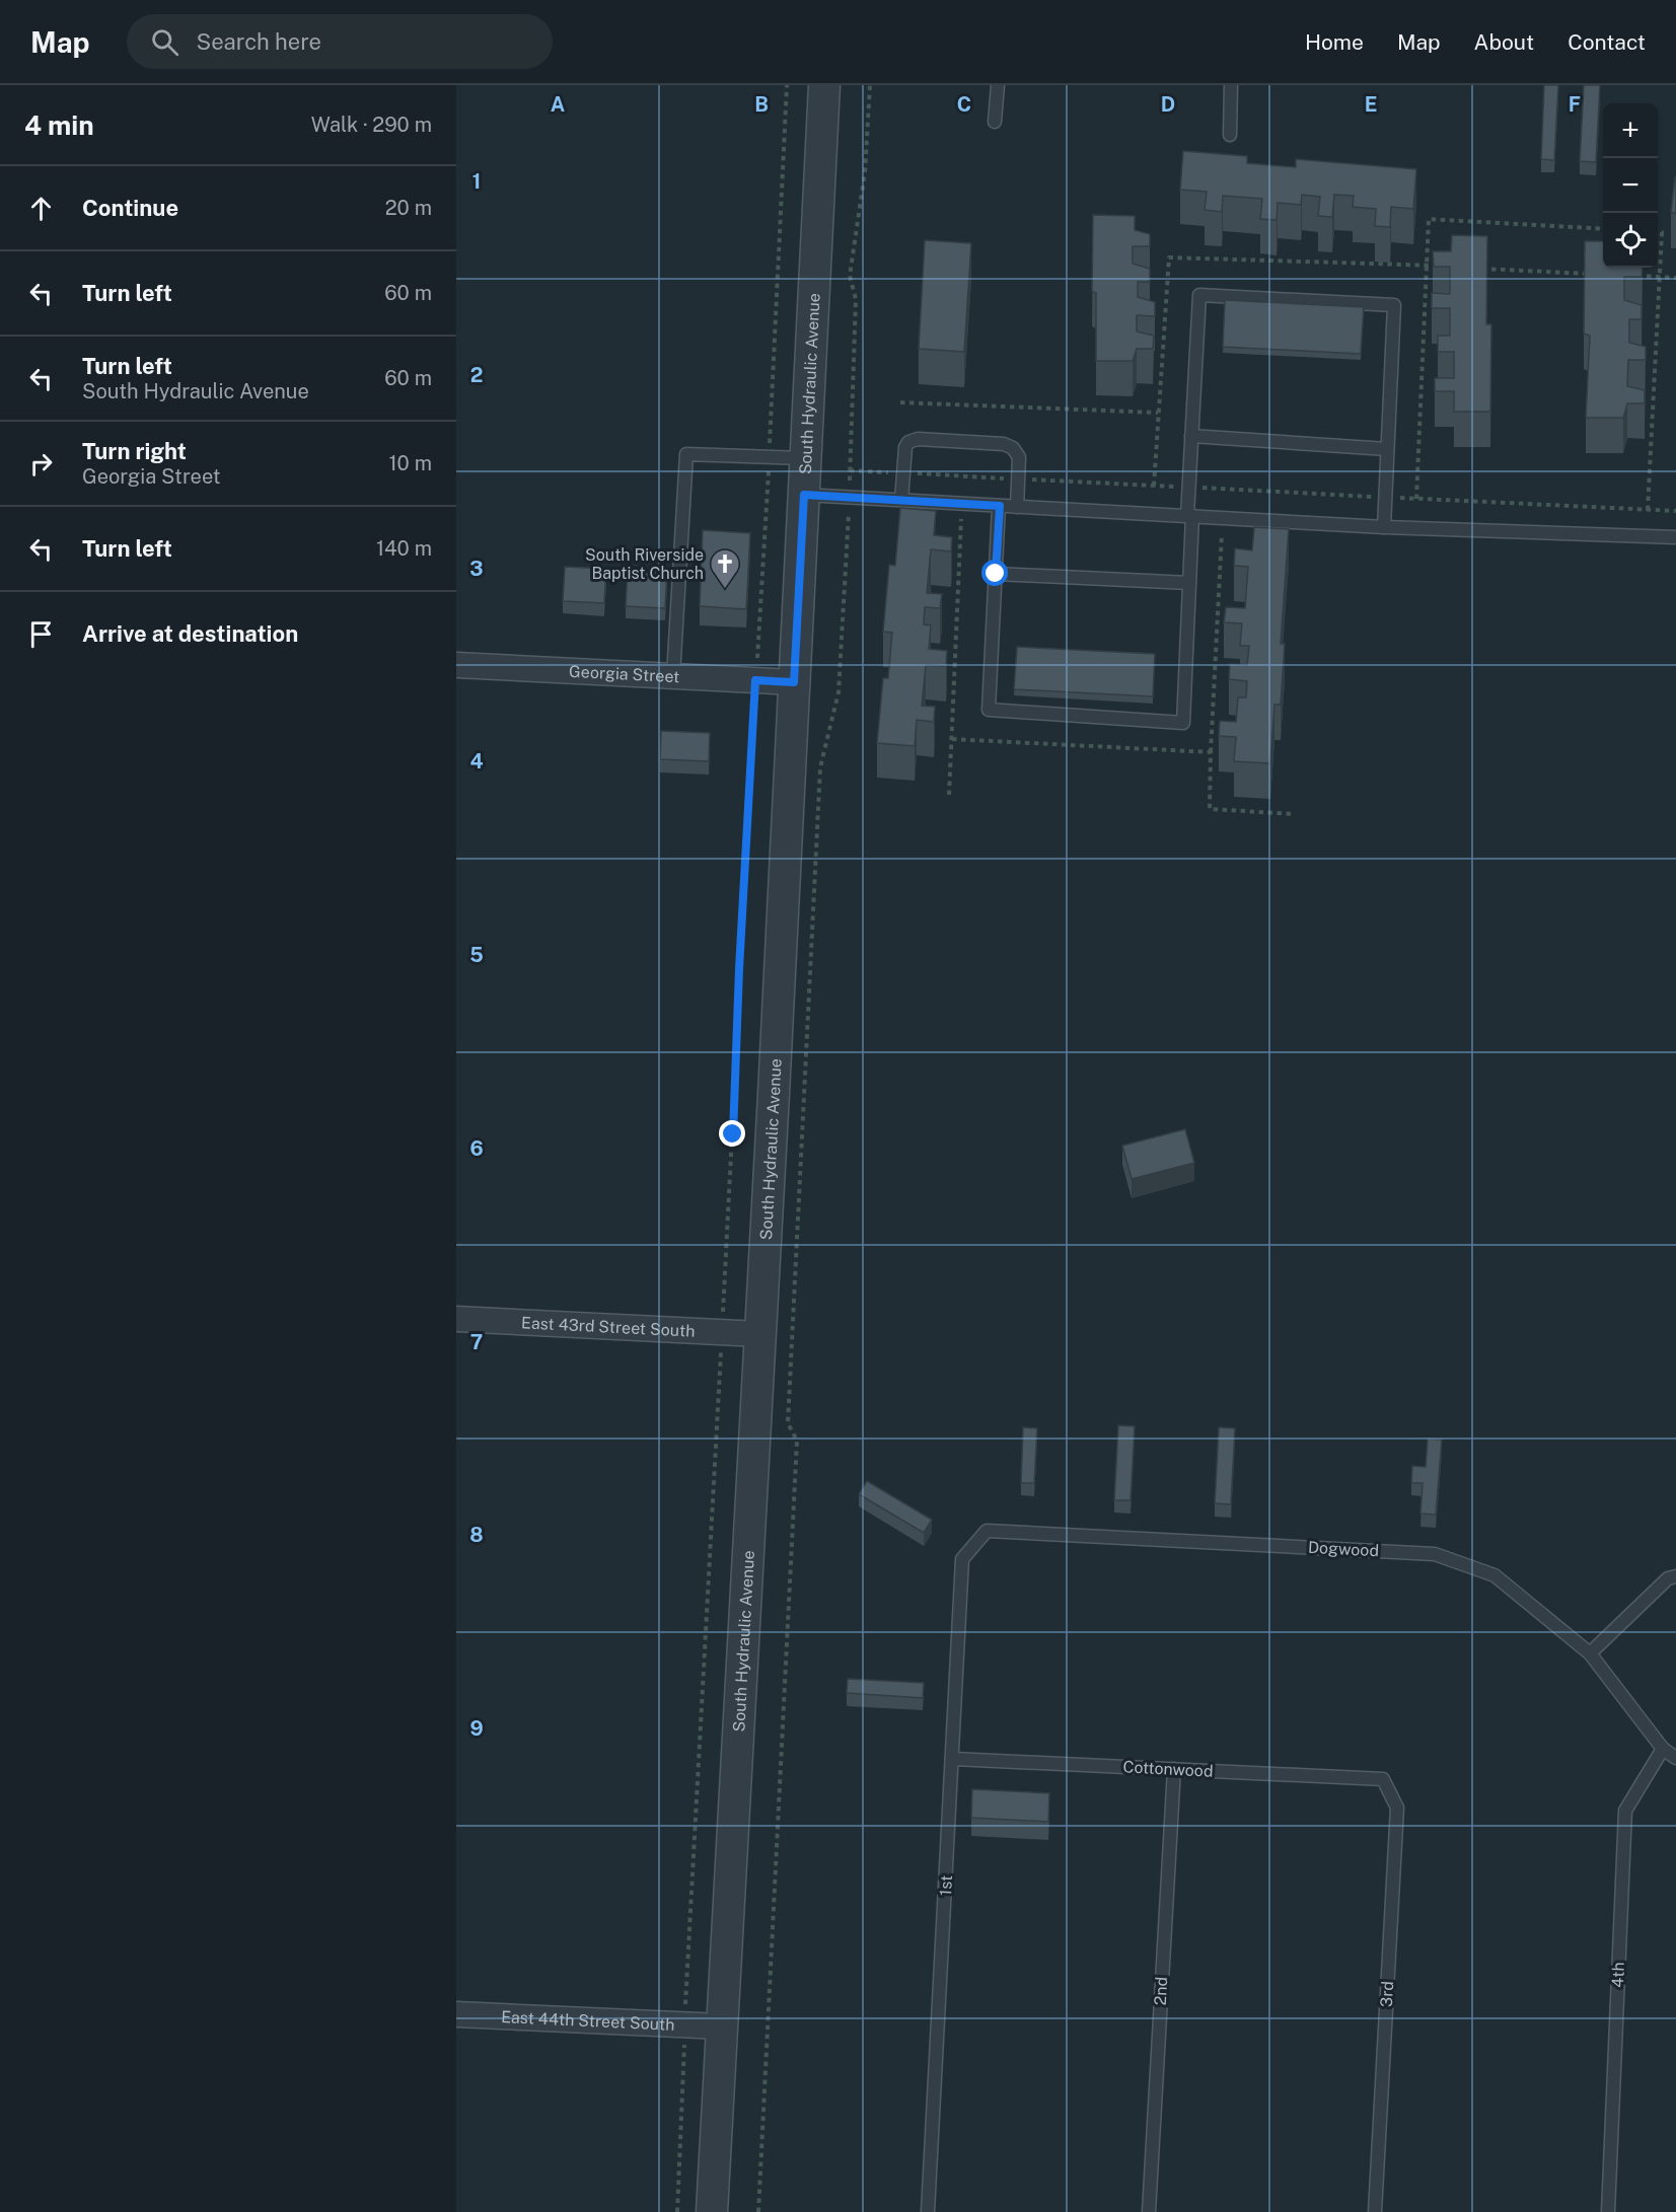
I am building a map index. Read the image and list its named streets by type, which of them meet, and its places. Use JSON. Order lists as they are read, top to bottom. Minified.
{"streets":{"street":["South Hydraulic Avenue","Georgia Street","East 43rd Street South","East 44th Street South"],"lane":["Dogwood","Cottonwood","1st","4th","2nd","3rd"]},"crossings":[["South Hydraulic Avenue","Georgia Street"],["South Hydraulic Avenue","East 43rd Street South"],["South Hydraulic Avenue","East 44th Street South"],["Dogwood","1st"],["Cottonwood","1st"],["Cottonwood","2nd"],["Cottonwood","3rd"]],"places":{"church":["South Riverside Baptist Church"]},"page":{"header":"Map","search":"Search here","nav":["Home","Map","About","Contact"],"heading":["4 min","Walk · 290 m"],"map_buttons":["+","−"],"list":[["Continue","20 m"],["Turn left","60 m"],["Turn left","South Hydraulic Avenue","60 m"],["Turn right","Georgia Street","10 m"],["Turn left","140 m"],"Arrive at destination"]},"grid":{"columns":["A","B","C","D","E","F"],"rows":["1","2","3","4","5","6","7","8","9"]}}
